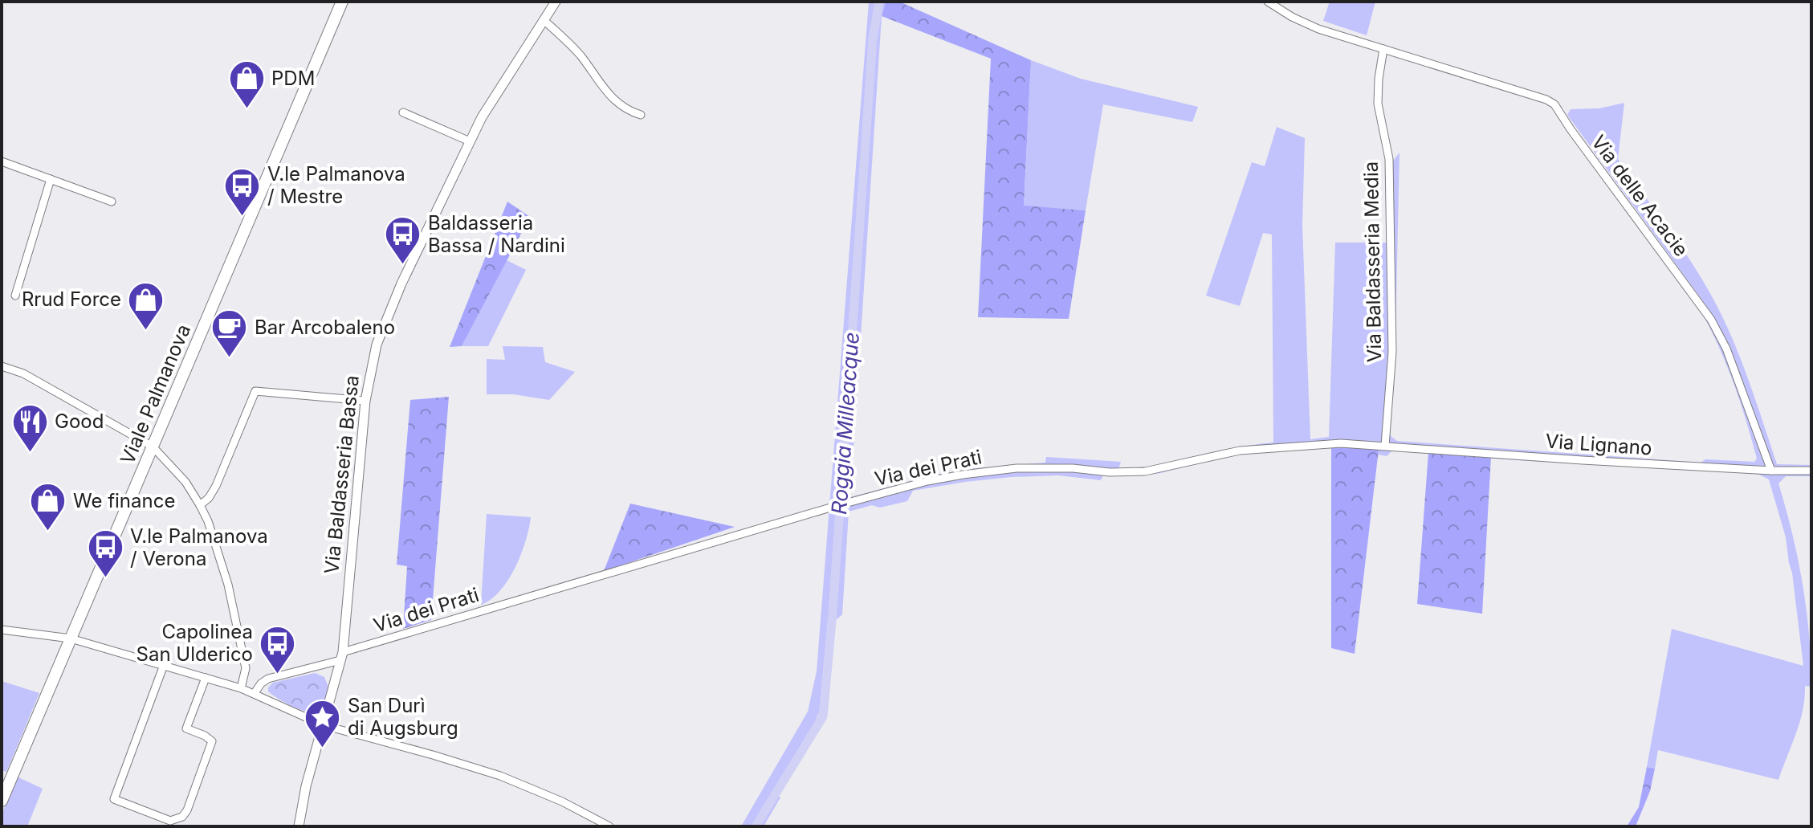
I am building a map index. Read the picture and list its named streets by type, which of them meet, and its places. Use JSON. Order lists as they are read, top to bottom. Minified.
{"streets":{"main road":["Viale Palmanova"],"street":["Via delle Acacie","Via Baldasseria Media","Via Lignano","Via dei Prati","Via Baldasseria Bassa"]},"crossings":[["Via delle Acacie","Via Baldasseria Media"],["Via delle Acacie","Via Lignano"],["Via Baldasseria Media","Via Lignano"],["Via Baldasseria Media","Via dei Prati"],["Via Lignano","Via dei Prati"],["Via dei Prati","Via Baldasseria Bassa"]],"water":["Roggia Milleacque"],"places":{"shop":["PDM","Rrud Force","We finance"],"bus stop":["V.le Palmanova / Mestre","Baldasseria Bassa / Nardini","V.le Palmanova / Verona","Capolinea San Ulderico"],"cafe":["Bar Arcobaleno"],"restaurant":["Good"],"place":["San Durì di Augsburg"]}}
